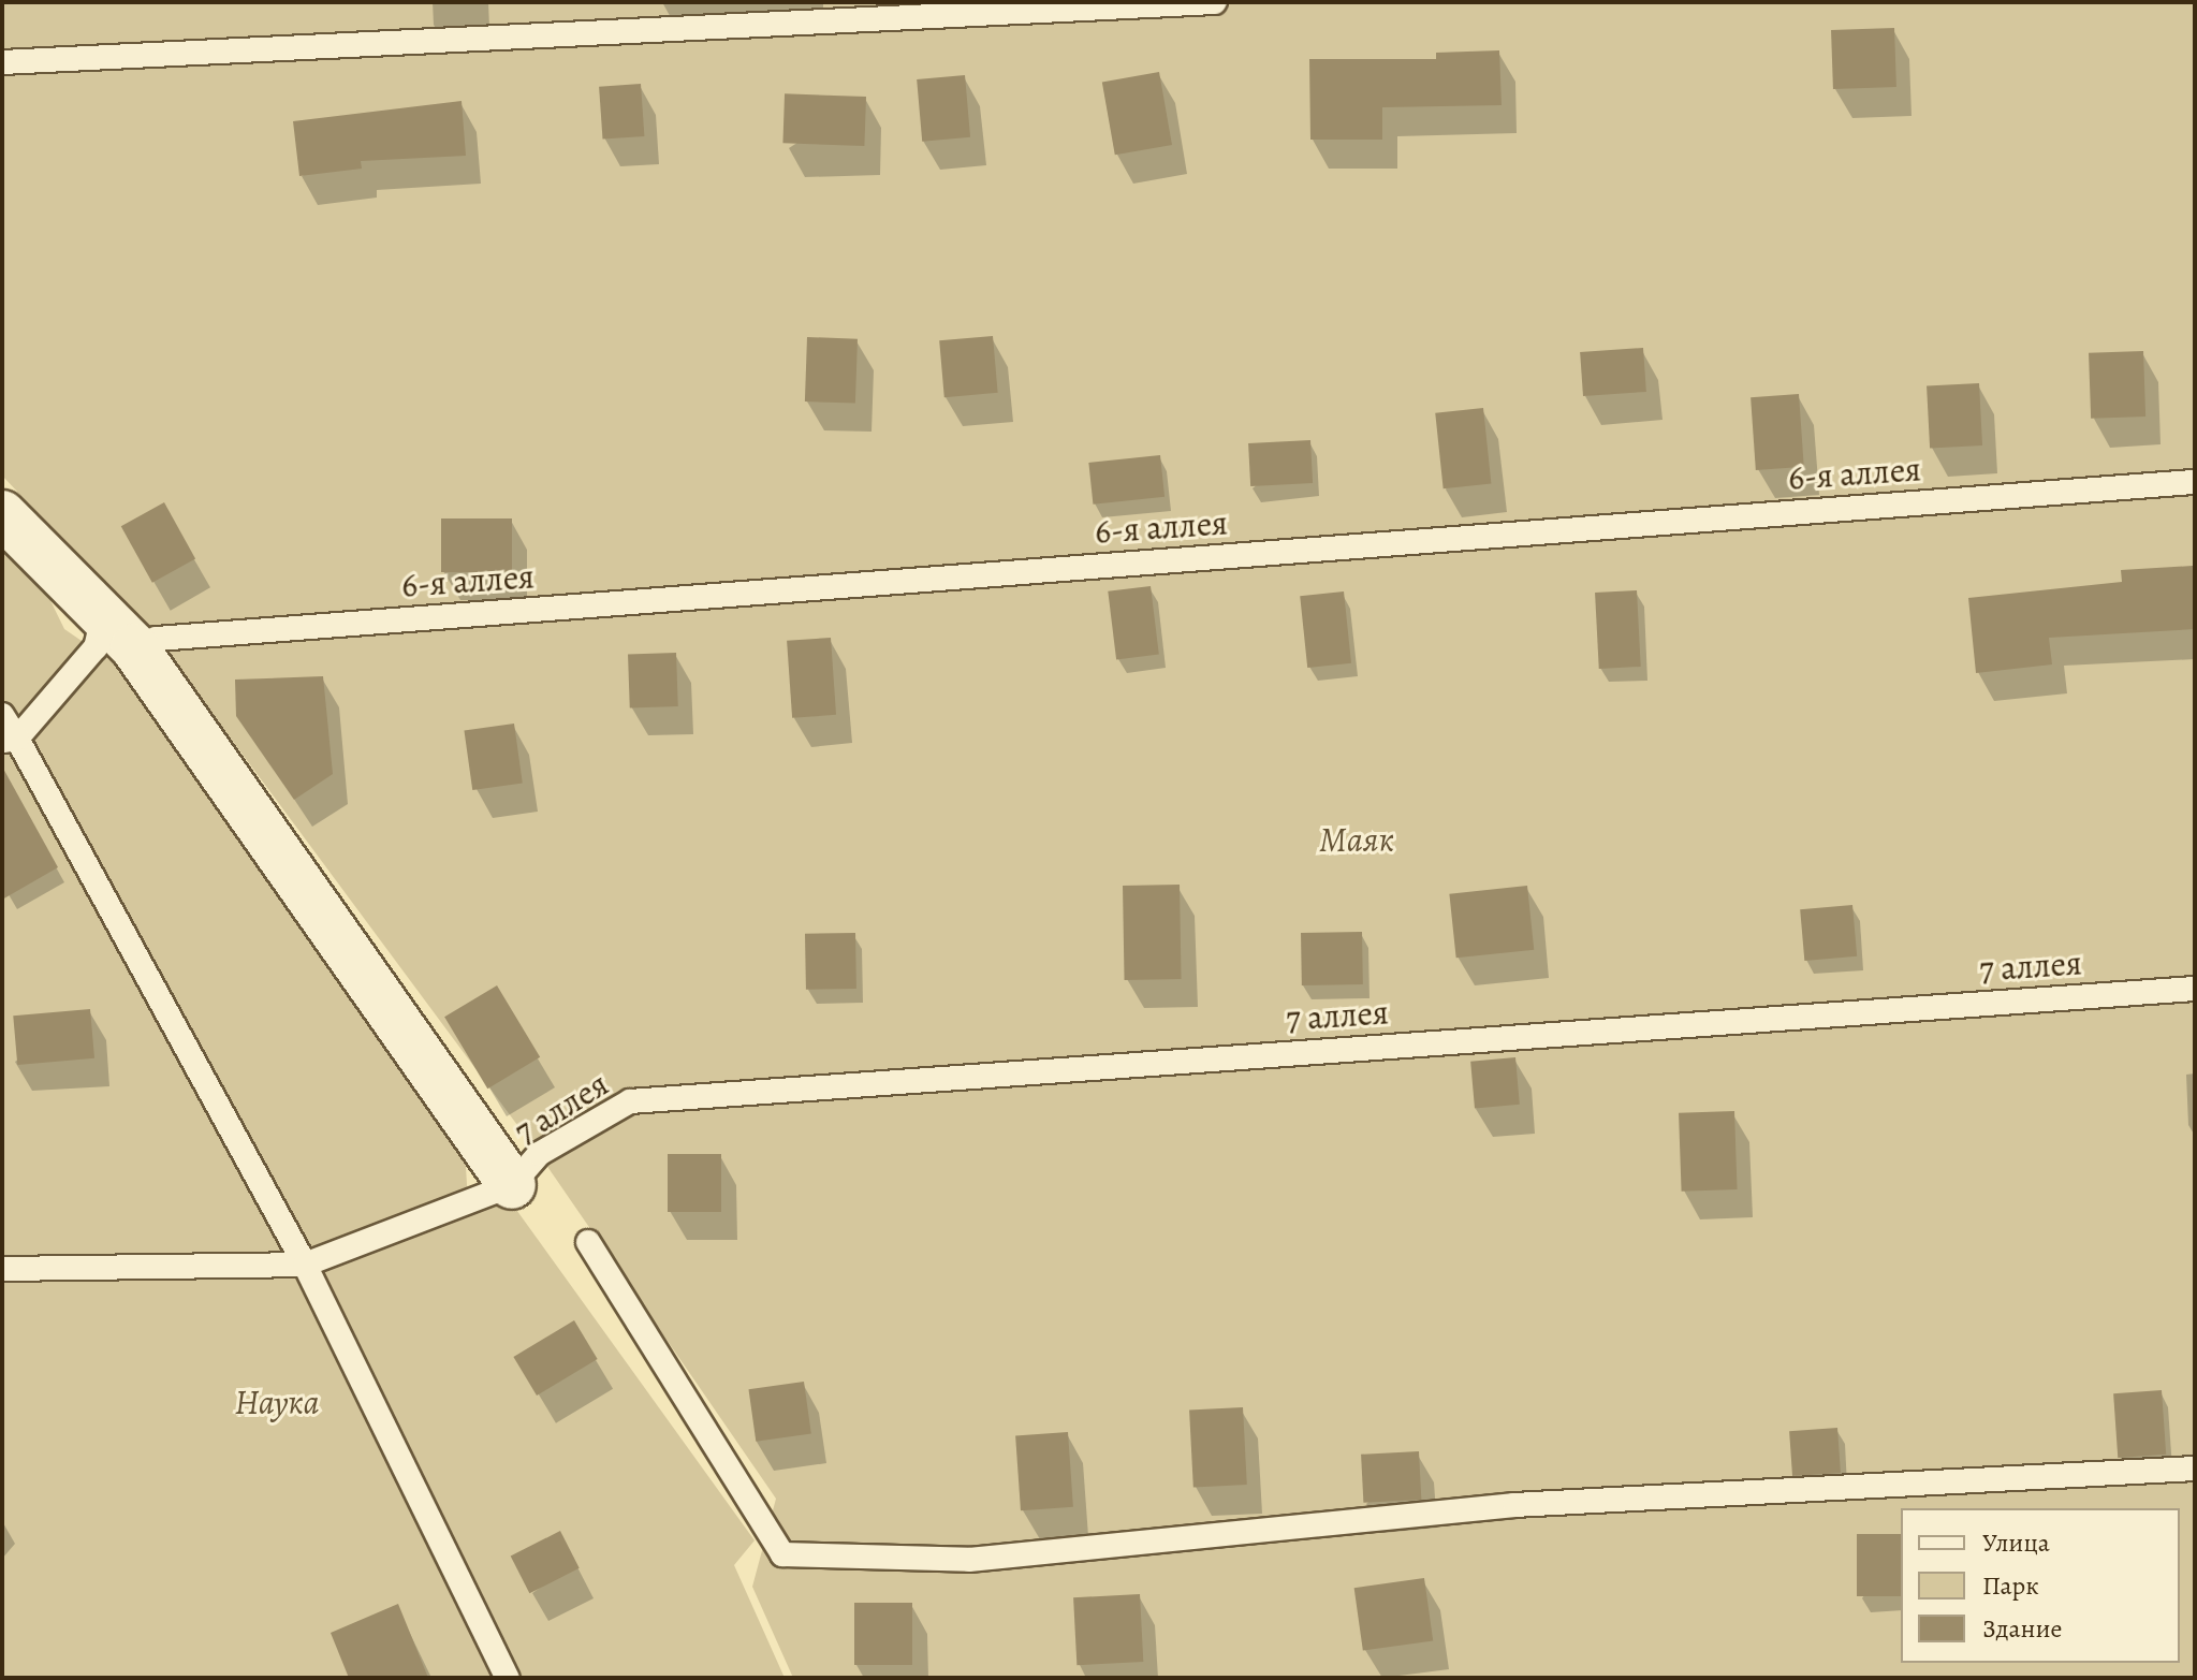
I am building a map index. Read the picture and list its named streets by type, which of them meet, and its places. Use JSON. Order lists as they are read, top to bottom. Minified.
{"streets":{"lane":["6-я аллея","7 аллея"]},"parks":["Маяк","Наука"],"legend":["Улица","Парк","Здание"]}
